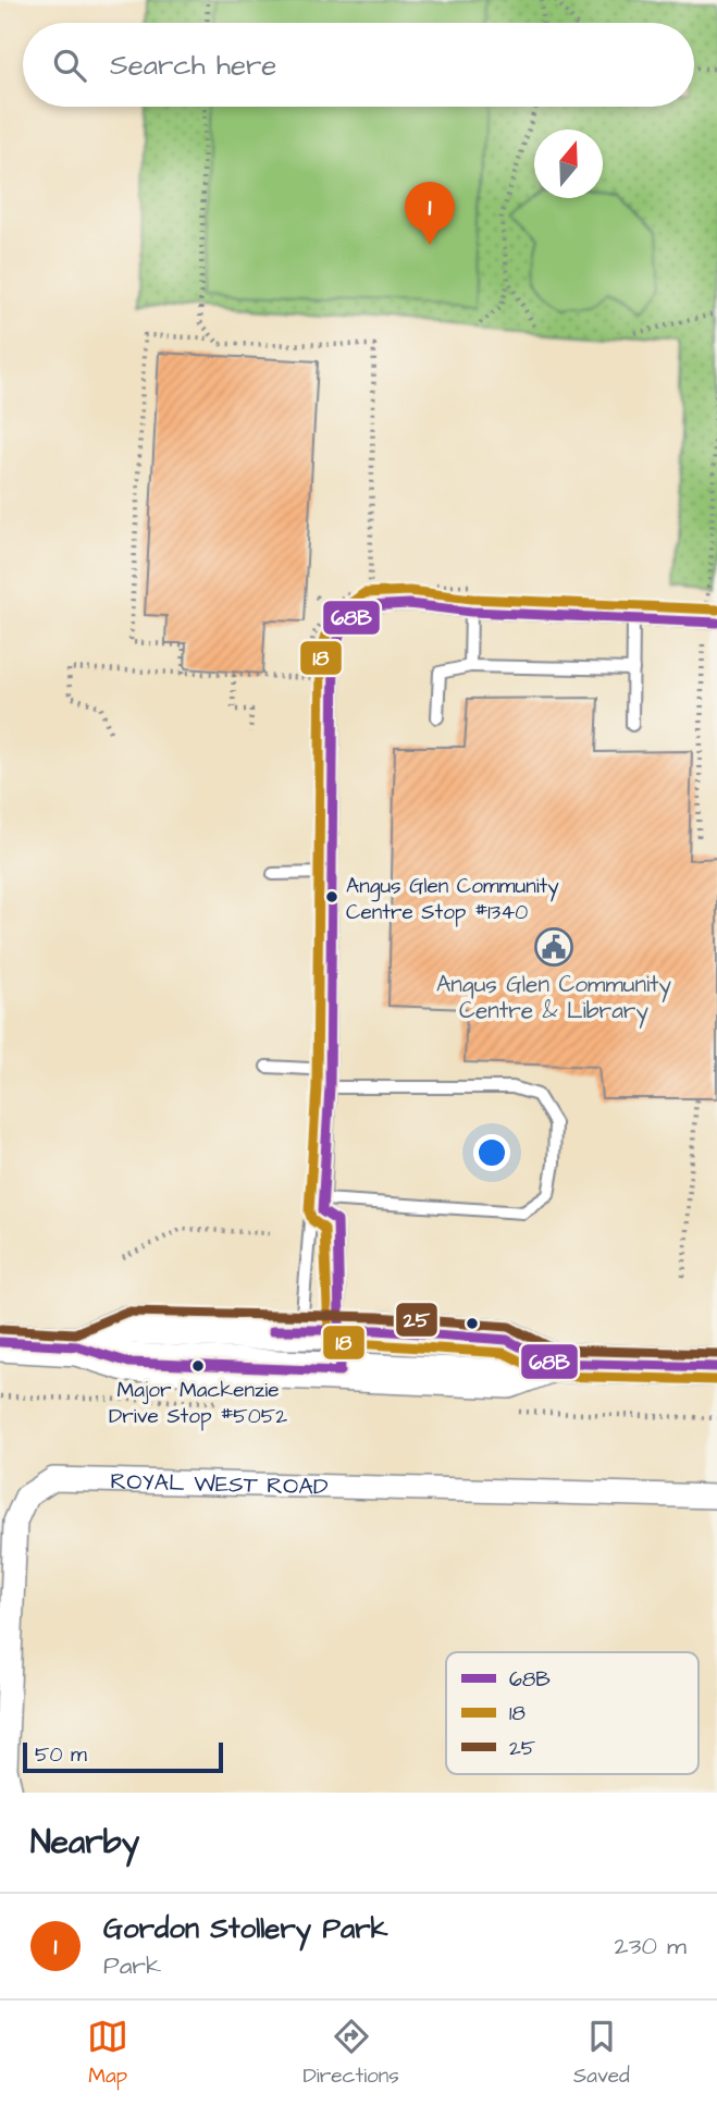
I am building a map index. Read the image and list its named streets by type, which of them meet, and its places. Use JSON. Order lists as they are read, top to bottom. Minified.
{"streets":{"street":["ROYAL WEST ROAD"]},"places":{"other":["Angus Glen Community Centre Stop #1340","Major Mackenzie Drive Stop #5052"],"public building":["Angus Glen Community Centre & Library"]},"lines":["transit line 18","transit line 68B","transit line 25"],"legend":["68B","18","25"],"scale_bar":"50 m","north":"top","page":{"search":"Search here","pins":"1","scale":"50 m","heading":"Nearby","list":[{"mark":"1","name":"Gordon Stollery Park","note":"Park","value":"230 m"}],"nav":["Map","Directions","Saved"]}}
